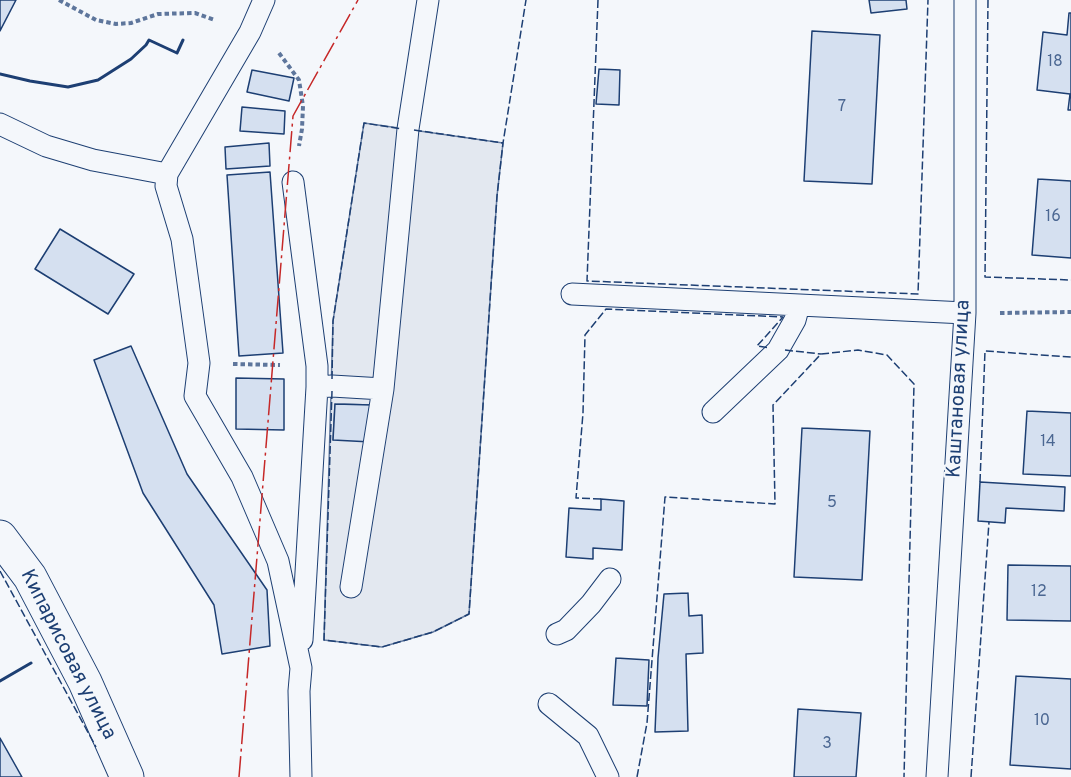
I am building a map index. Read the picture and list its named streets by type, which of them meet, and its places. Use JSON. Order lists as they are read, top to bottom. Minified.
{"streets":{"street":["Кипарисовая улица"],"lane":["Каштановая улица"]},"house_numbers":["18","7","16","14","5","12","10","3"]}
